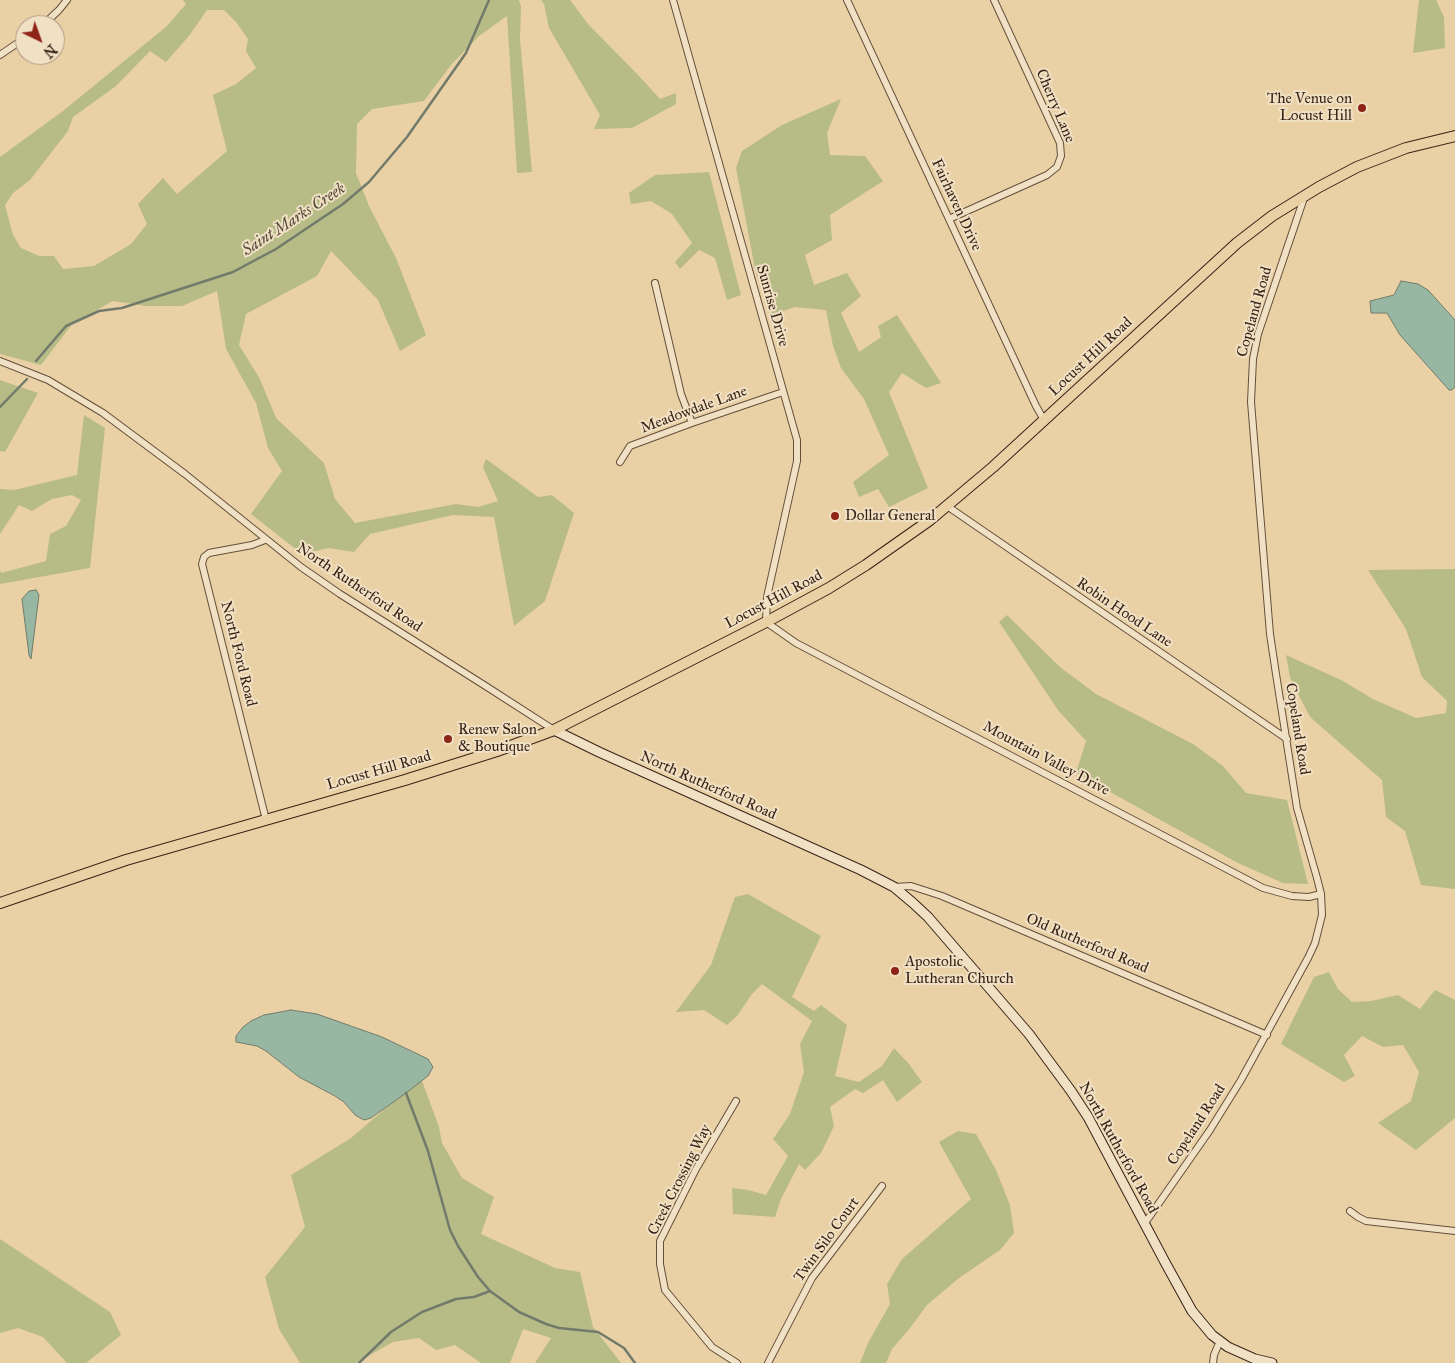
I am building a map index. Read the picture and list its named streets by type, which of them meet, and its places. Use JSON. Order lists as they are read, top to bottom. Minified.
{"streets":{"main road":["Locust Hill Road"],"street":["Cherry Lane","Fairhaven Drive","Sunrise Drive","Copeland Road","Meadowdale Lane","North Rutherford Road","Robin Hood Lane","North Ford Road","Mountain Valley Drive","Old Rutherford Road","Creek Crossing Way","Twin Silo Court"]},"crossings":[["Cherry Lane","Fairhaven Drive"],["Fairhaven Drive","Locust Hill Road"],["Sunrise Drive","Locust Hill Road"],["Sunrise Drive","Meadowdale Lane"],["Sunrise Drive","Mountain Valley Drive"],["Copeland Road","Locust Hill Road"],["Copeland Road","North Rutherford Road"],["Copeland Road","Robin Hood Lane"],["Copeland Road","Mountain Valley Drive"],["Copeland Road","Old Rutherford Road"],["Locust Hill Road","North Rutherford Road"],["Locust Hill Road","Robin Hood Lane"],["Locust Hill Road","North Ford Road"],["Locust Hill Road","Mountain Valley Drive"],["North Rutherford Road","North Ford Road"],["North Rutherford Road","Old Rutherford Road"]],"water":["Saint Marks Creek"],"places":["The Venue on Locust Hill","Dollar General","Renew Salon & Boutique","Apostolic Lutheran Church"],"north":"bottom right"}
